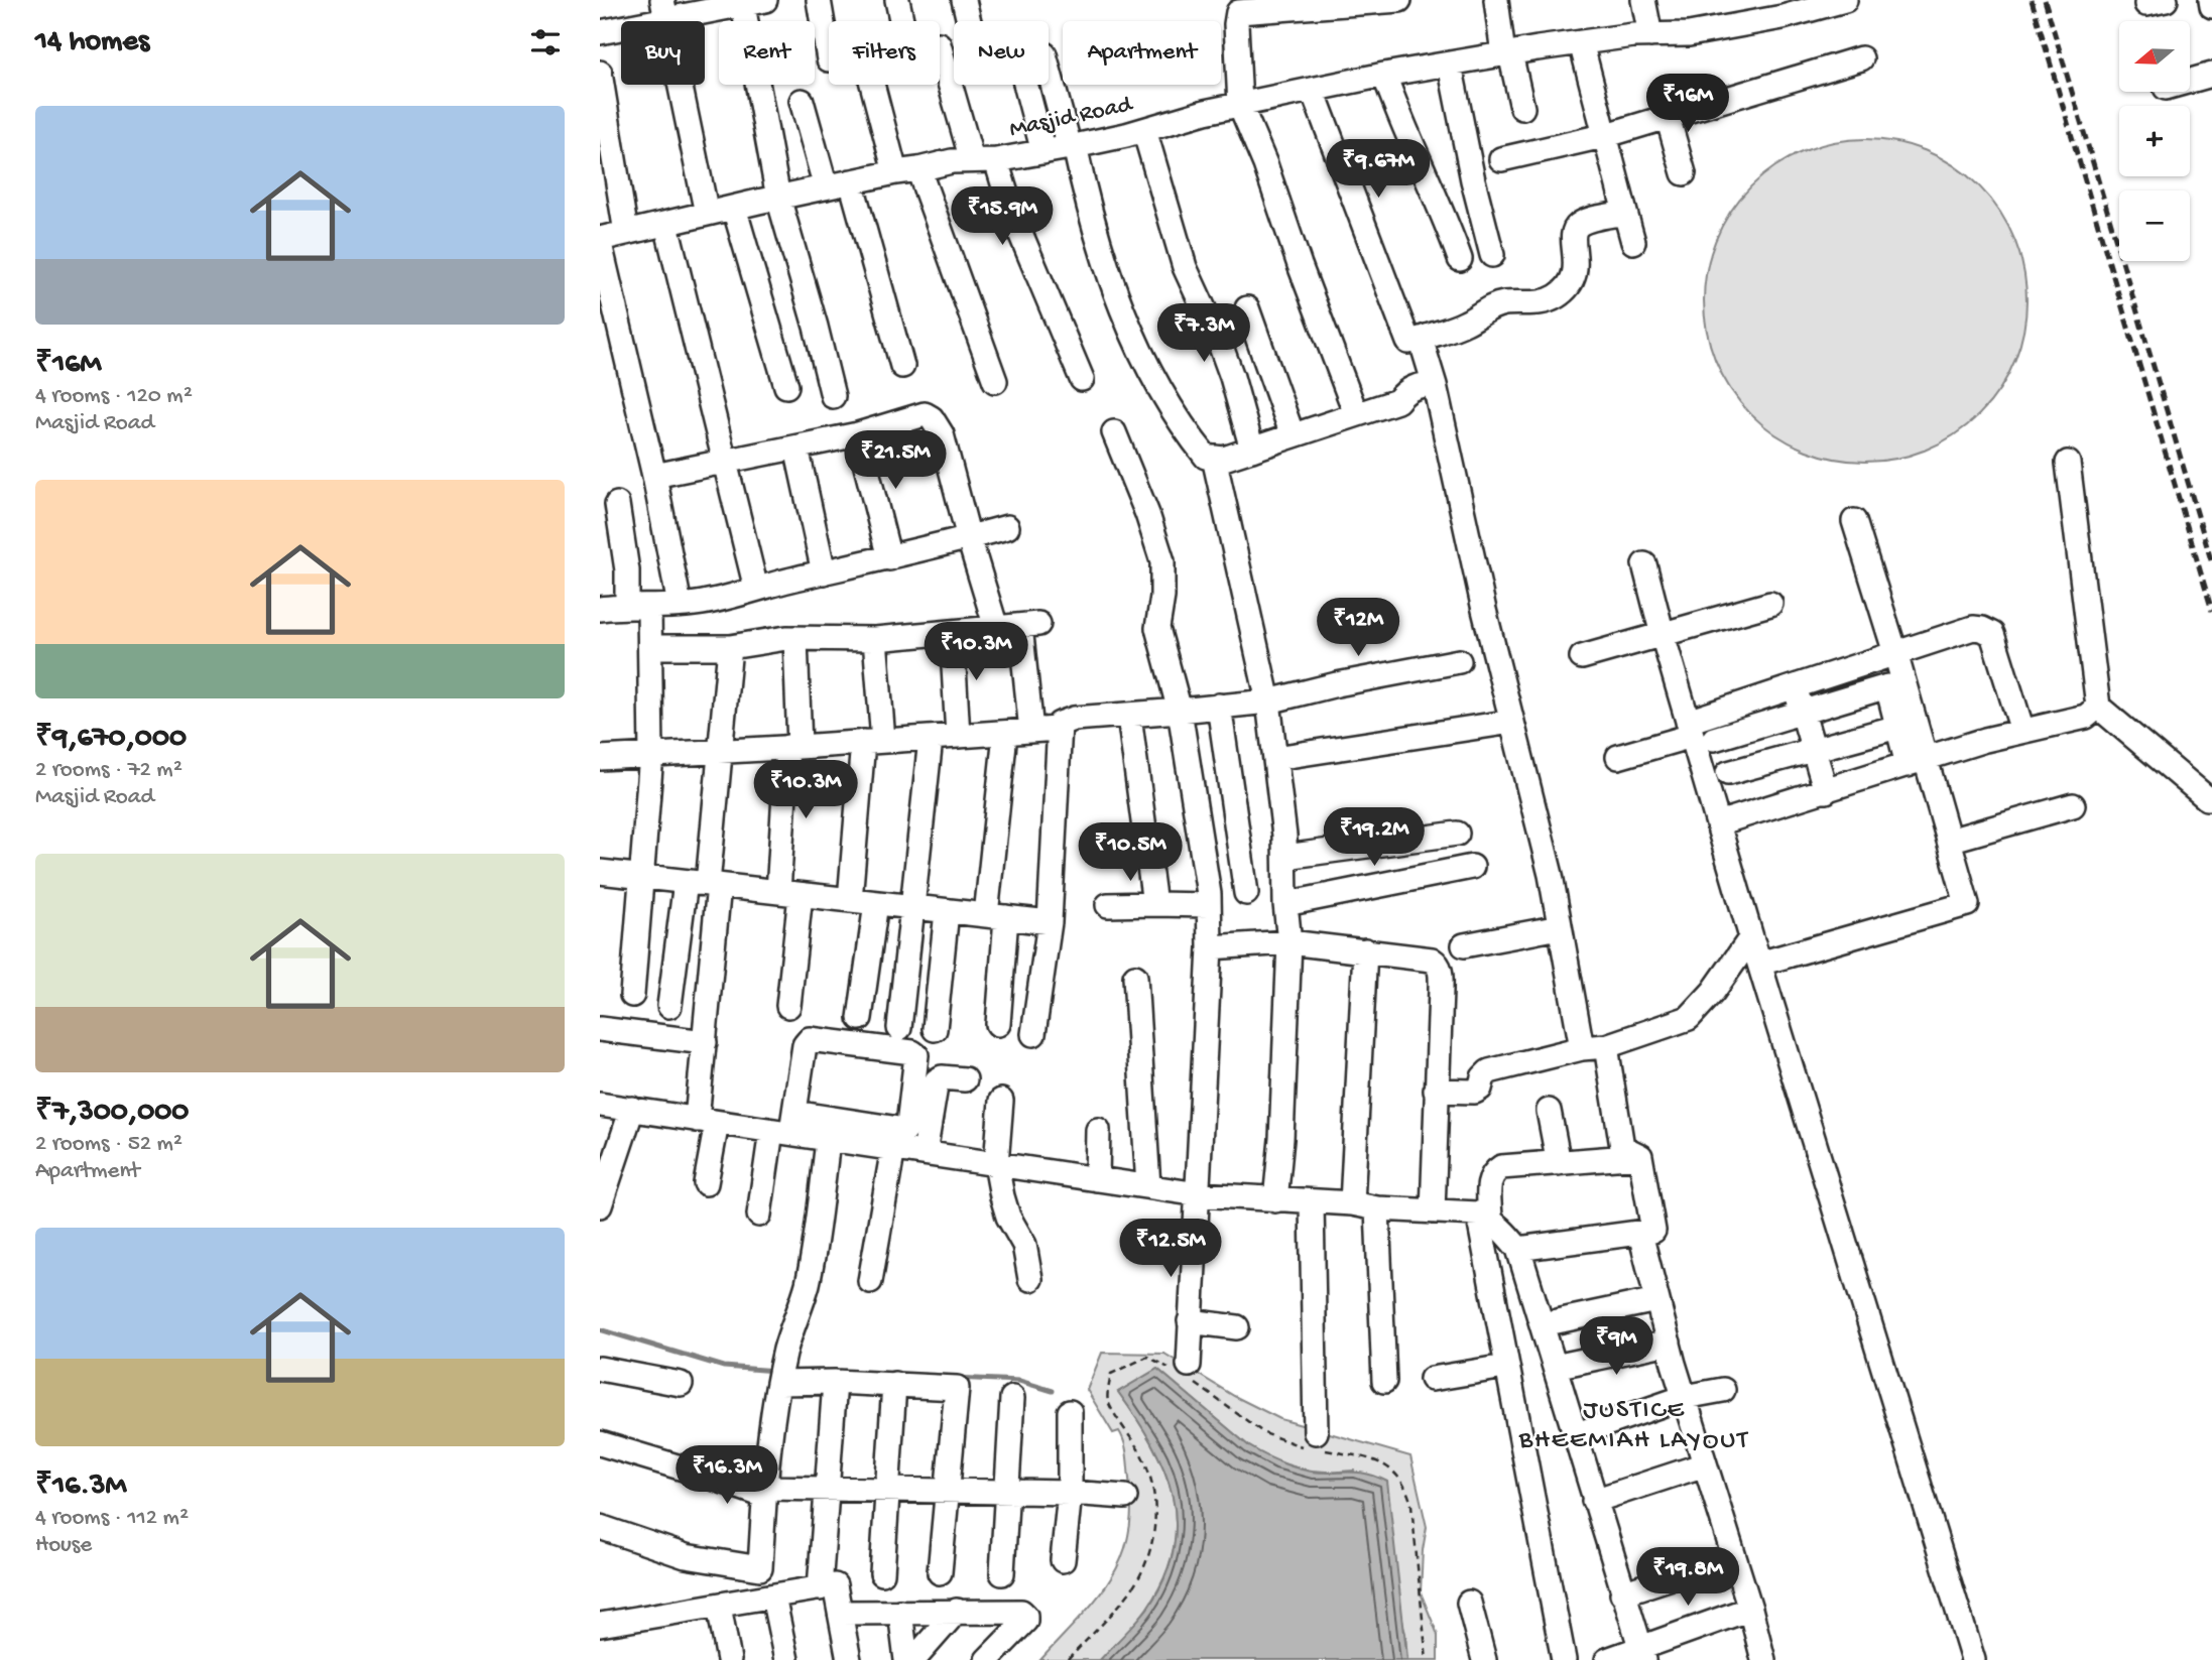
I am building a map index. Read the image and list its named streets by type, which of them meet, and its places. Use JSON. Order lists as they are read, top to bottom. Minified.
{"streets":{"street":["Masjid Road"]},"districts":["JUSTICE BHEEMIAH LAYOUT"],"north":"left","page":{"heading":"14 homes","map_buttons":["+","−"],"chip":["Buy","Rent","Filters","New","Apartment"],"price":["₹16M","₹9.67M","₹15.9M","₹7.3M","₹21.5M","₹12M","₹10.3M","₹10.3M","₹19.2M","₹10.5M","₹12.5M","₹9M","₹16.3M","₹19.8M"],"list":[{"name":"₹16M","note":"4 rooms · 120 m² · Masjid Road"},{"name":"₹9,670,000","note":"2 rooms · 72 m² · Masjid Road"},{"name":"₹7,300,000","note":"2 rooms · 52 m² · Apartment"},{"name":"₹16.3M","note":"4 rooms · 112 m² · House"}]}}
